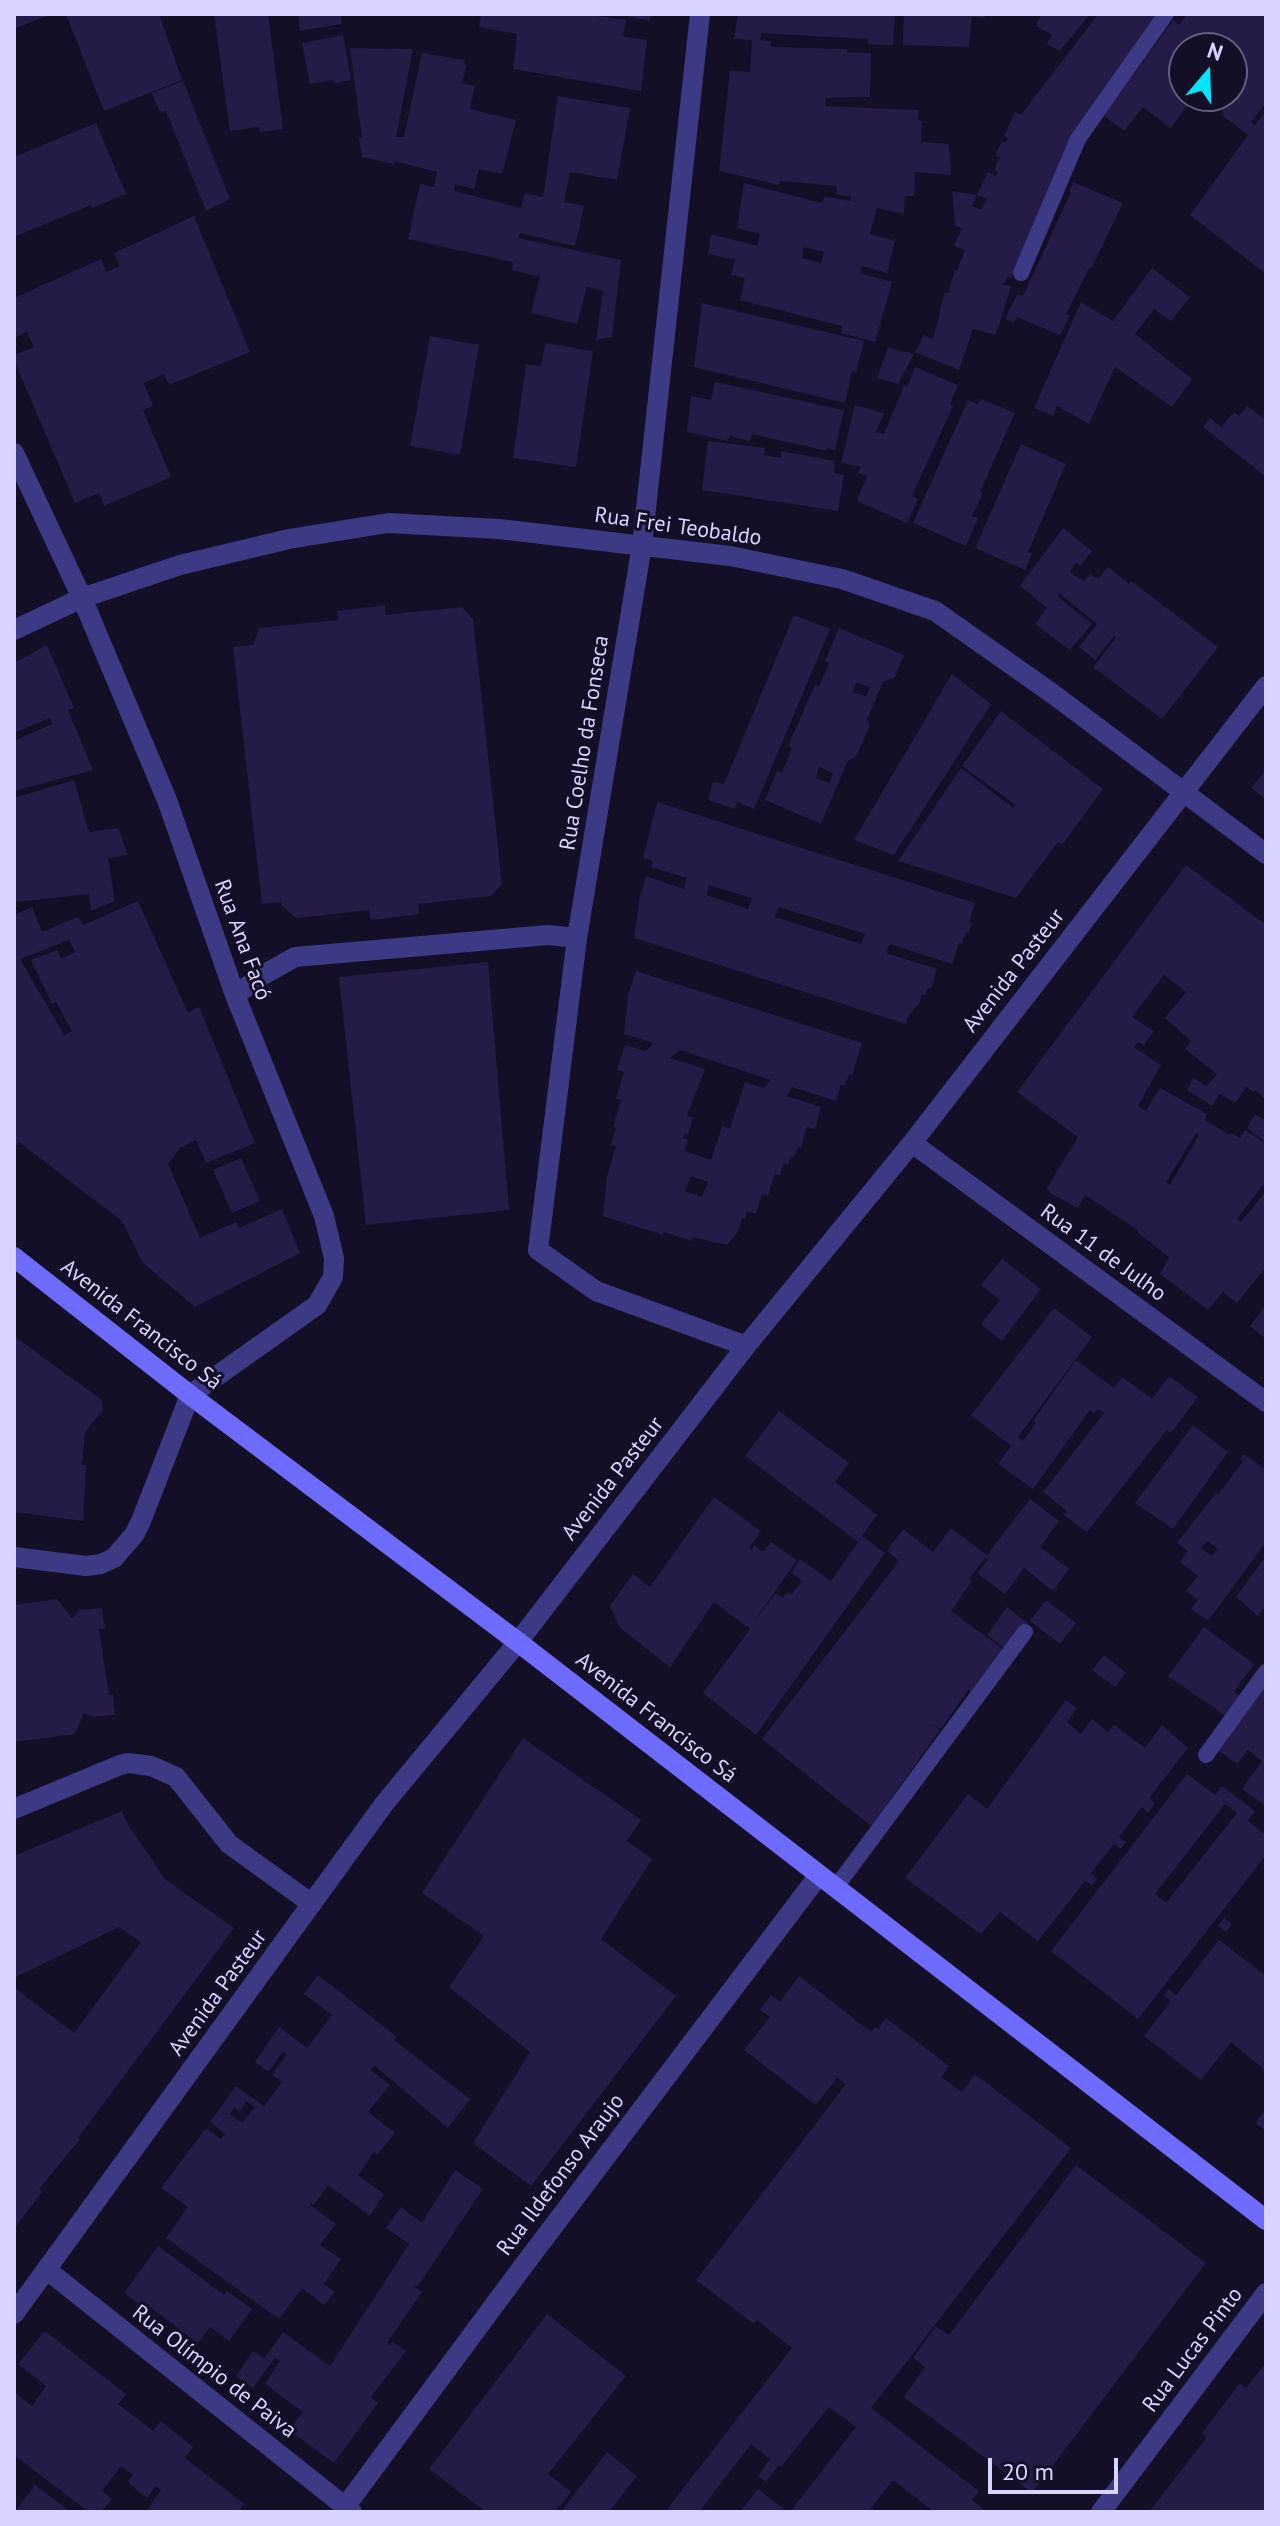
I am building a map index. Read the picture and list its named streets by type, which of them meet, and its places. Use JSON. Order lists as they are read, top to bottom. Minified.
{"streets":{"main road":["Avenida Francisco Sá"],"street":["Rua Frei Teobaldo","Rua Coelho da Fonseca","Rua Ana Facó","Avenida Pasteur","Rua 11 de Julho","Rua Ildefonso Araujo","Rua Lucas Pinto","Rua Olímpio de Paiva"]},"crossings":[["Rua Frei Teobaldo","Rua Coelho da Fonseca"],["Rua Frei Teobaldo","Rua Ana Facó"],["Rua Frei Teobaldo","Avenida Pasteur"],["Rua Coelho da Fonseca","Avenida Pasteur"],["Rua Ana Facó","Avenida Francisco Sá"],["Avenida Pasteur","Rua 11 de Julho"],["Avenida Pasteur","Avenida Francisco Sá"],["Avenida Pasteur","Rua Olímpio de Paiva"],["Avenida Francisco Sá","Rua Ildefonso Araujo"],["Rua Ildefonso Araujo","Rua Olímpio de Paiva"]],"scale_bar":"20 m","north":"top"}
